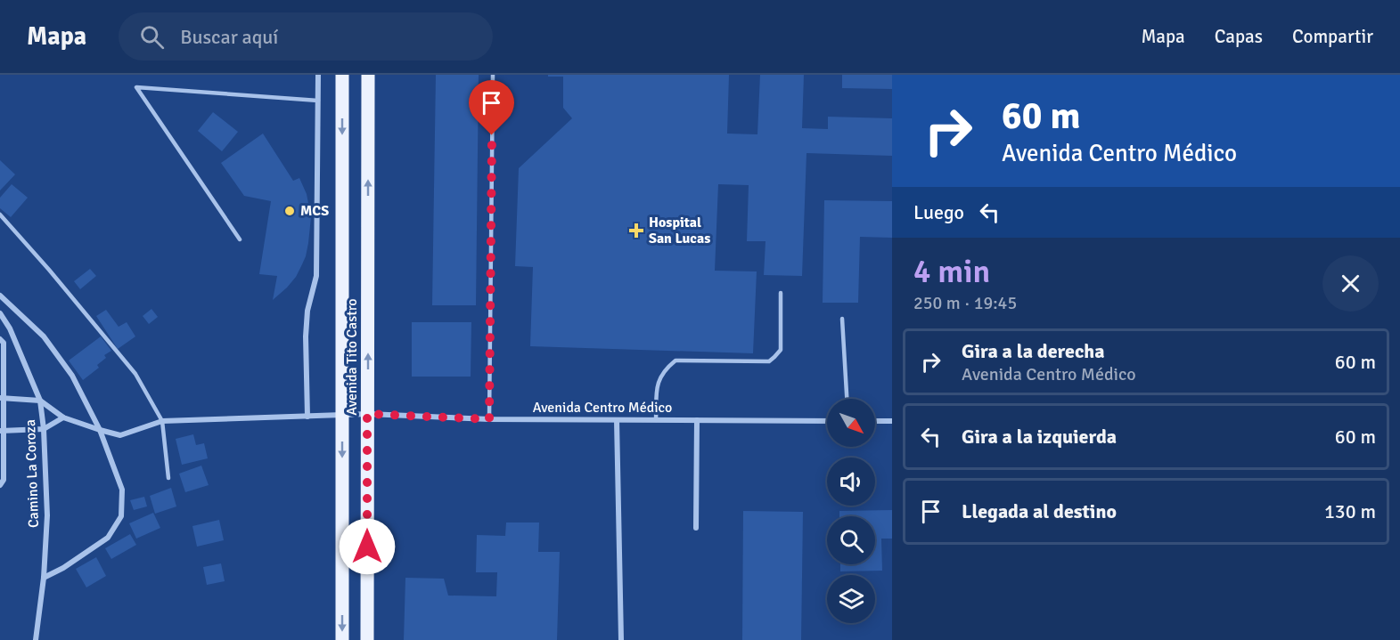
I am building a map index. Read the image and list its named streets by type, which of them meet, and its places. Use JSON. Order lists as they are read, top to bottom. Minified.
{"streets":{"main road":["Avenida Tito Castro"],"street":["Avenida Centro Médico","Camino La Coroza"]},"crossings":[["Avenida Tito Castro","Avenida Centro Médico"],["Avenida Centro Médico","Camino La Coroza"]],"places":{"other":["MCS"],"health":["Hospital San Lucas"]},"north":"bottom right","page":{"header":"Mapa","search":"Buscar aquí","nav":["Mapa","Capas","Compartir"],"turn":["60 m","Avenida Centro Médico"],"then":"Luego","heading":["4 min","250 m · 19:45"],"list":[{"name":"Gira a la derecha","note":"Avenida Centro Médico","value":"60 m"},{"name":"Gira a la izquierda","value":"60 m"},{"name":"Llegada al destino","value":"130 m"}]}}
